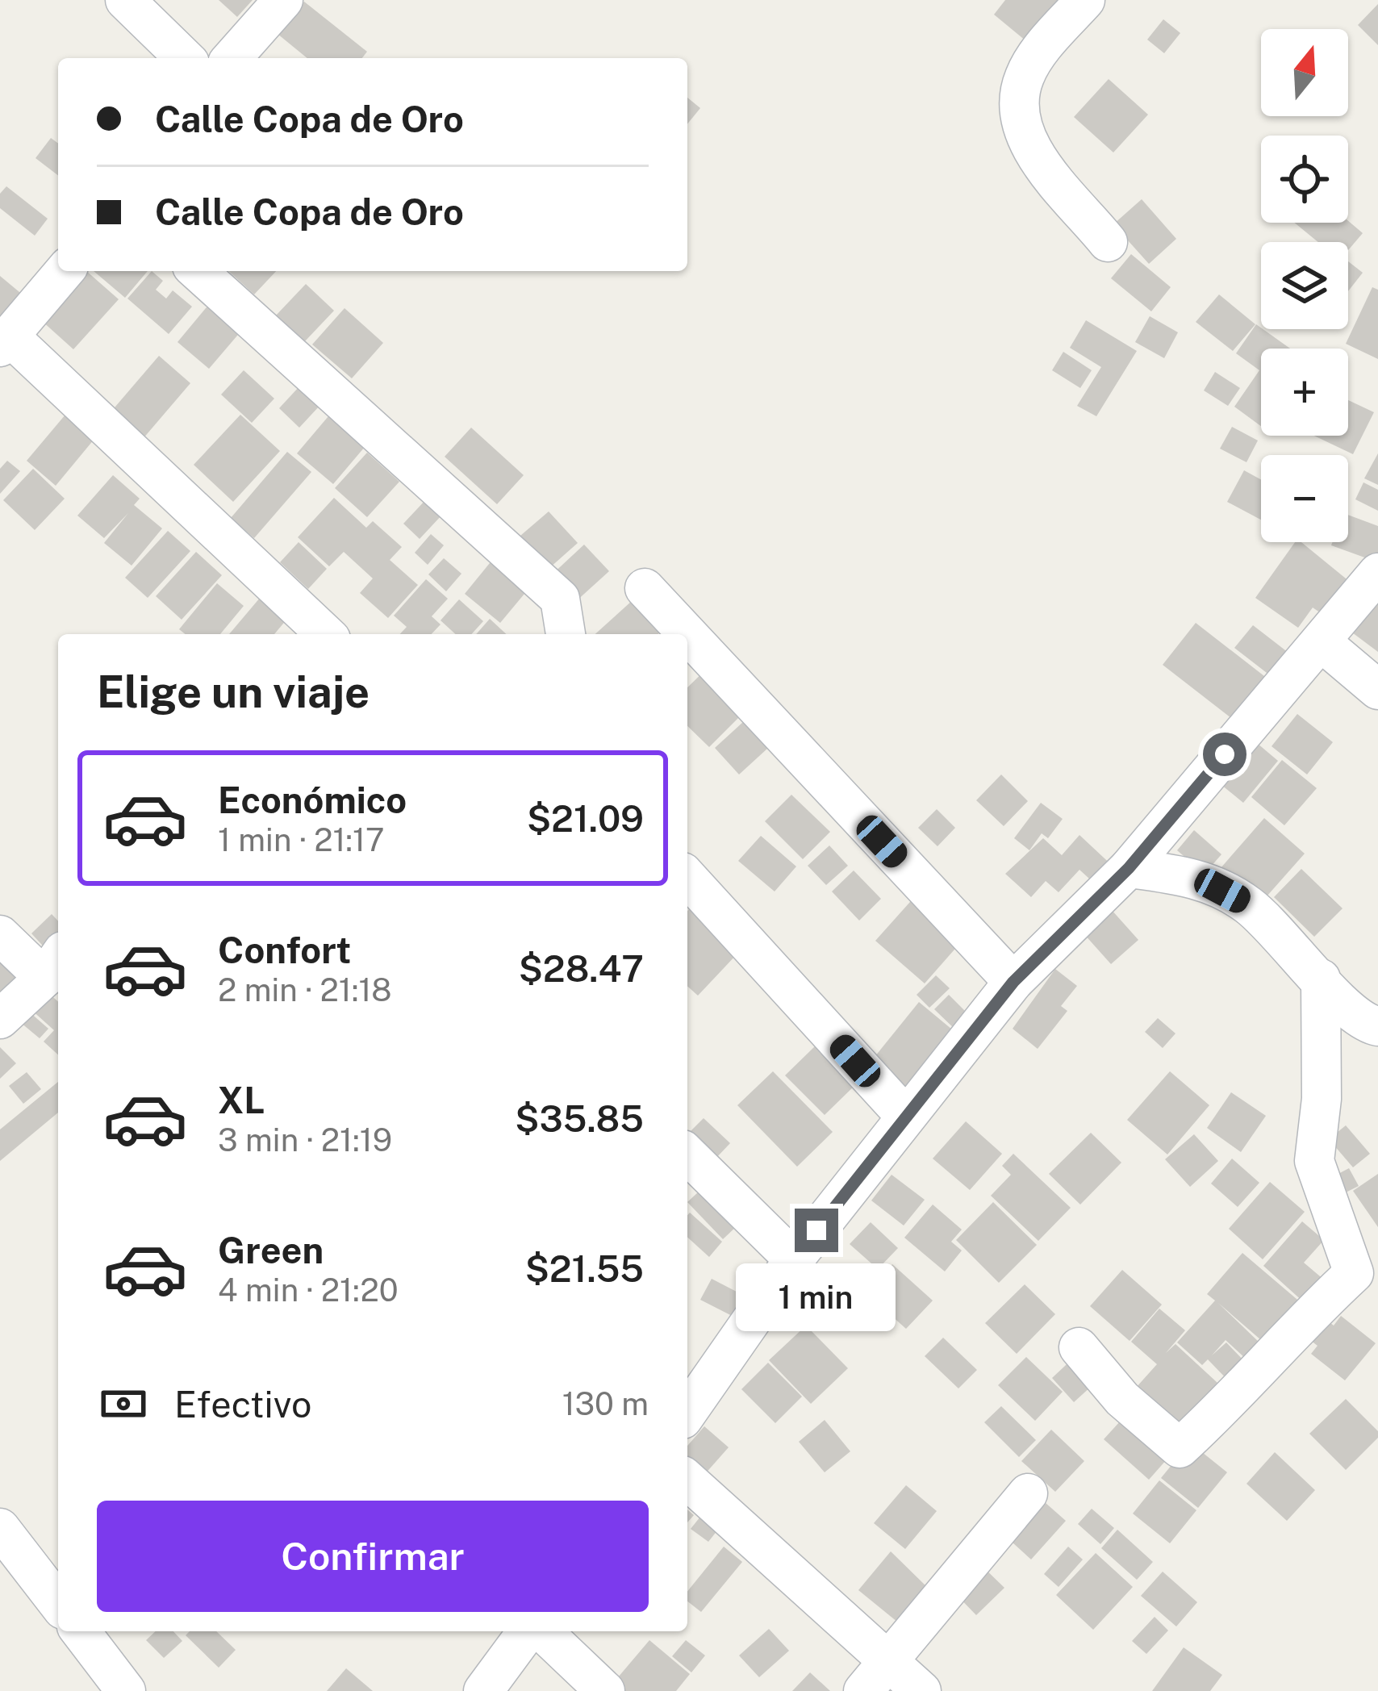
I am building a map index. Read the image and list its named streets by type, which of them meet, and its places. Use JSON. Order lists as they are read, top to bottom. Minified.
{"north":"top","page":{"map_buttons":["+","−"],"banner":["Calle Copa de Oro","Calle Copa de Oro"],"heading":"Elige un viaje","list":[{"name":"Económico","note":"1 min · 21:17","value":"$21.09"},{"name":"Confort","note":"2 min · 21:18","value":"$28.47"},{"name":"XL","note":"3 min · 21:19","value":"$35.85"},{"name":"Green","note":"4 min · 21:20","value":"$21.55"}],"bubble":"1 min","pay":["Efectivo","130 m"],"buttons":"Confirmar"}}
